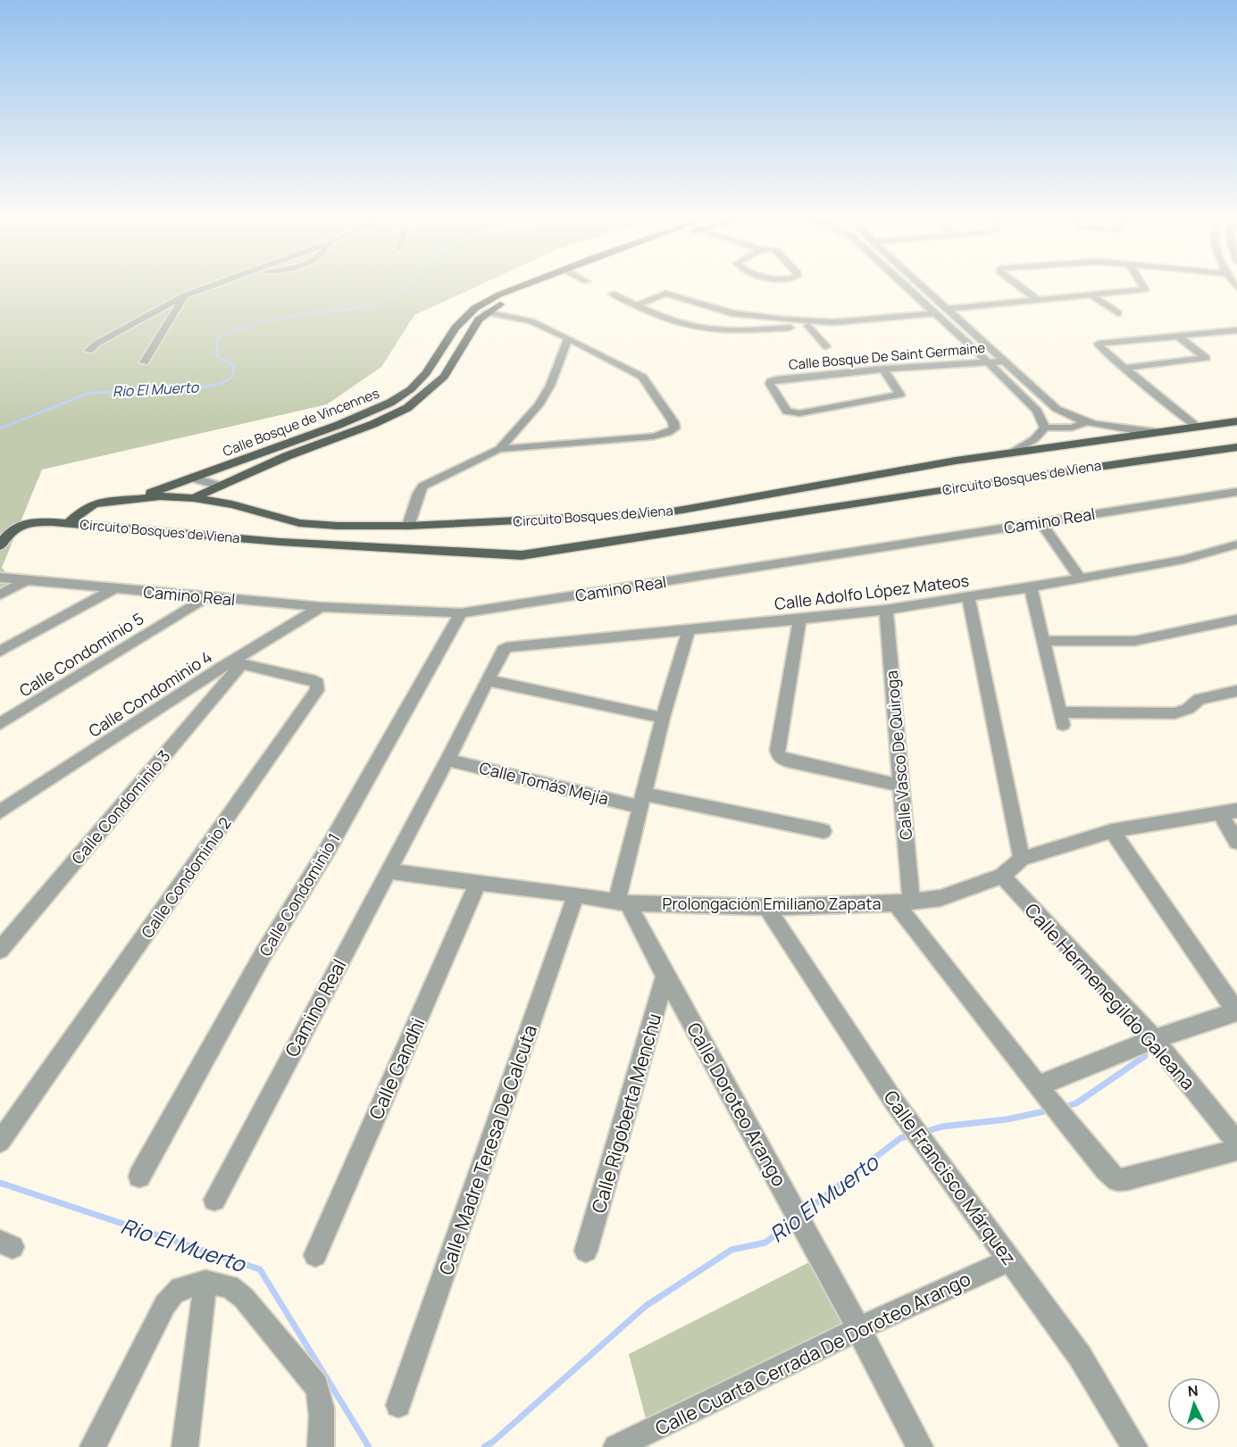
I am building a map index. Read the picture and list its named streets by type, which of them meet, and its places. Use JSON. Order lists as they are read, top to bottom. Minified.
{"streets":{"main road":["Calle Bosque de Vincennes","Circuito Bosques de Viena"],"street":["Calle Bosque De Saint Germaine","Camino Real","Calle Adolfo López Mateos","Calle Condominio 5","Calle Condominio 4","Calle Vasco De Quiroga","Calle Tomás Mejía","Calle Condominio 3","Calle Condominio 2","Calle Condominio 1","Prolongación Emiliano Zapata","Calle Hermenegildo Galeana","Calle Gandhi","Calle Doroteo Arango","Calle Rigoberta Menchu","Calle Madre Teresa De Calcuta","Calle Francisco Márquez","Calle Cuarta Cerrada De Doroteo Arango"]},"crossings":[["Calle Bosque de Vincennes","Circuito Bosques de Viena"],["Camino Real","Calle Adolfo López Mateos"],["Camino Real","Calle Condominio 5"],["Camino Real","Calle Condominio 4"],["Camino Real","Calle Tomás Mejía"],["Camino Real","Calle Condominio 1"],["Camino Real","Prolongación Emiliano Zapata"],["Calle Adolfo López Mateos","Calle Vasco De Quiroga"],["Calle Condominio 4","Calle Condominio 3"],["Calle Condominio 4","Calle Condominio 2"],["Calle Vasco De Quiroga","Prolongación Emiliano Zapata"],["Calle Condominio 3","Calle Condominio 2"],["Prolongación Emiliano Zapata","Calle Hermenegildo Galeana"],["Prolongación Emiliano Zapata","Calle Gandhi"],["Prolongación Emiliano Zapata","Calle Doroteo Arango"],["Prolongación Emiliano Zapata","Calle Madre Teresa De Calcuta"],["Prolongación Emiliano Zapata","Calle Francisco Márquez"],["Calle Doroteo Arango","Calle Rigoberta Menchu"],["Calle Doroteo Arango","Calle Cuarta Cerrada De Doroteo Arango"],["Calle Francisco Márquez","Calle Cuarta Cerrada De Doroteo Arango"]],"water":["Rio El Muerto"],"north":"top"}
